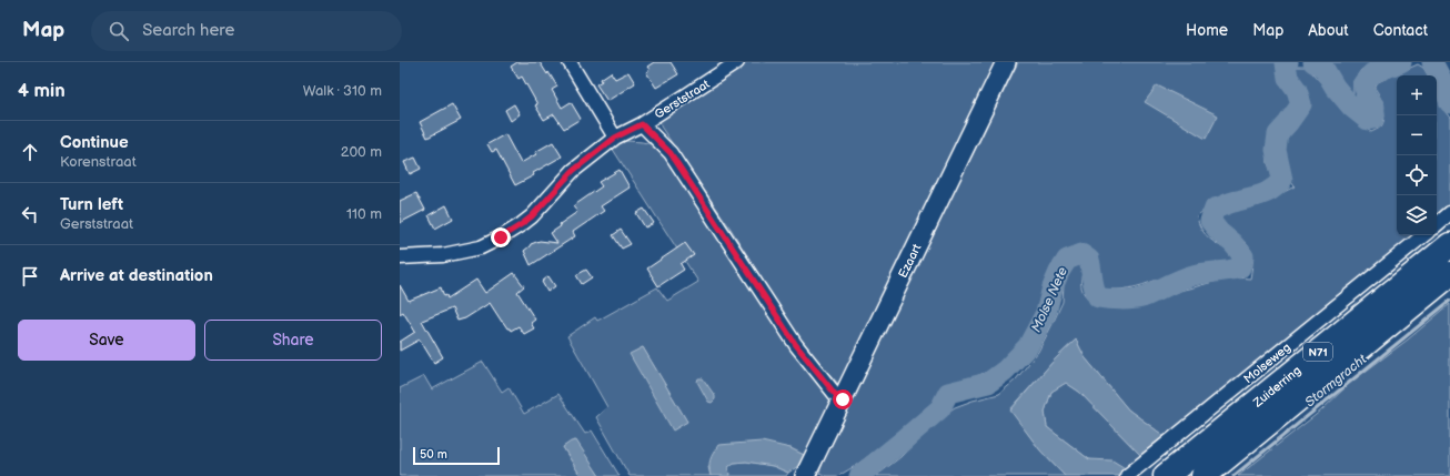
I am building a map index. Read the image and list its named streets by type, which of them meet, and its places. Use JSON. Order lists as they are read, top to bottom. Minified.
{"streets":{"highway":["N71","Zuiderring"],"main road":["Ezaart"],"street":["Gerststraat","Molseweg"]},"water":["Molse Nete","Stormgracht"],"scale_bar":"50 m","page":{"header":"Map","search":"Search here","nav":["Home","Map","About","Contact"],"heading":["4 min","Walk · 310 m"],"map_buttons":["+","−"],"list":[["Continue","Korenstraat","200 m"],["Turn left","Gerststraat","110 m"],"Arrive at destination"],"buttons":["Save","Share"],"scale":"50 m"}}
